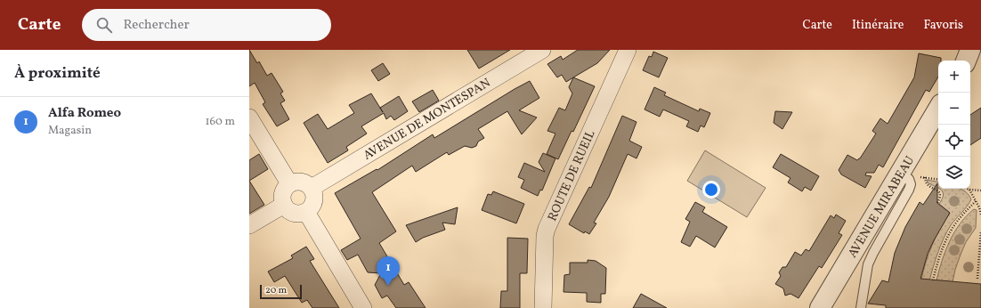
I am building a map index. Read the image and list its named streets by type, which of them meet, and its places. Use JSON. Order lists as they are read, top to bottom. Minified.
{"streets":{"street":["AVENUE DE MONTESPAN","ROUTE DE RUEIL","AVENUE MIRABEAU"]},"scale_bar":"20 m","page":{"header":"Carte","search":"Rechercher","nav":["Carte","Itinéraire","Favoris"],"heading":"À proximité","map_buttons":["+","−"],"list":[{"mark":"1","name":"Alfa Romeo","note":"Magasin","value":"160 m"}],"pins":"1","scale":"20 m"}}
